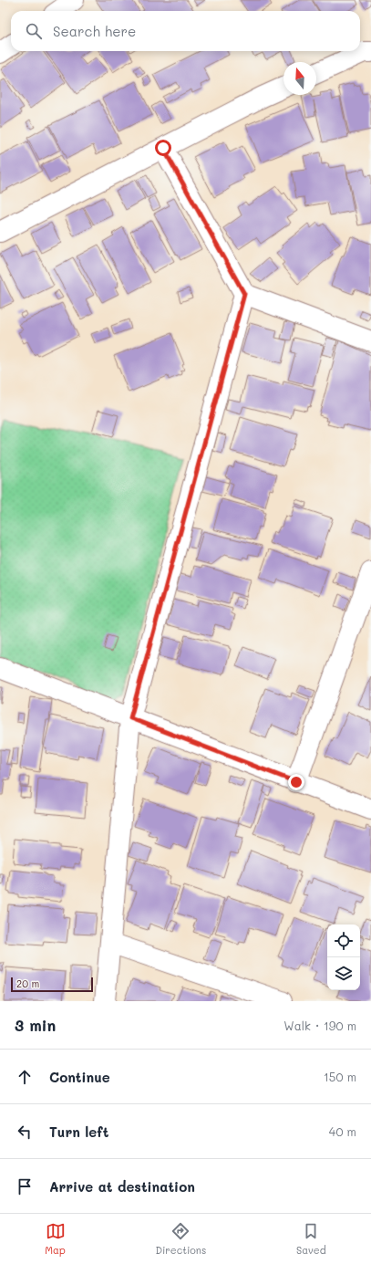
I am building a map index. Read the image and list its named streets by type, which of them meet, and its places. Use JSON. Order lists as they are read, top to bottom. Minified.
{"scale_bar":"20 m","north":"top","page":{"search":"Search here","scale":"20 m","heading":["3 min","Walk · 190 m"],"list":[["Continue","150 m"],["Turn left","40 m"],"Arrive at destination"],"nav":["Map","Directions","Saved"]}}
